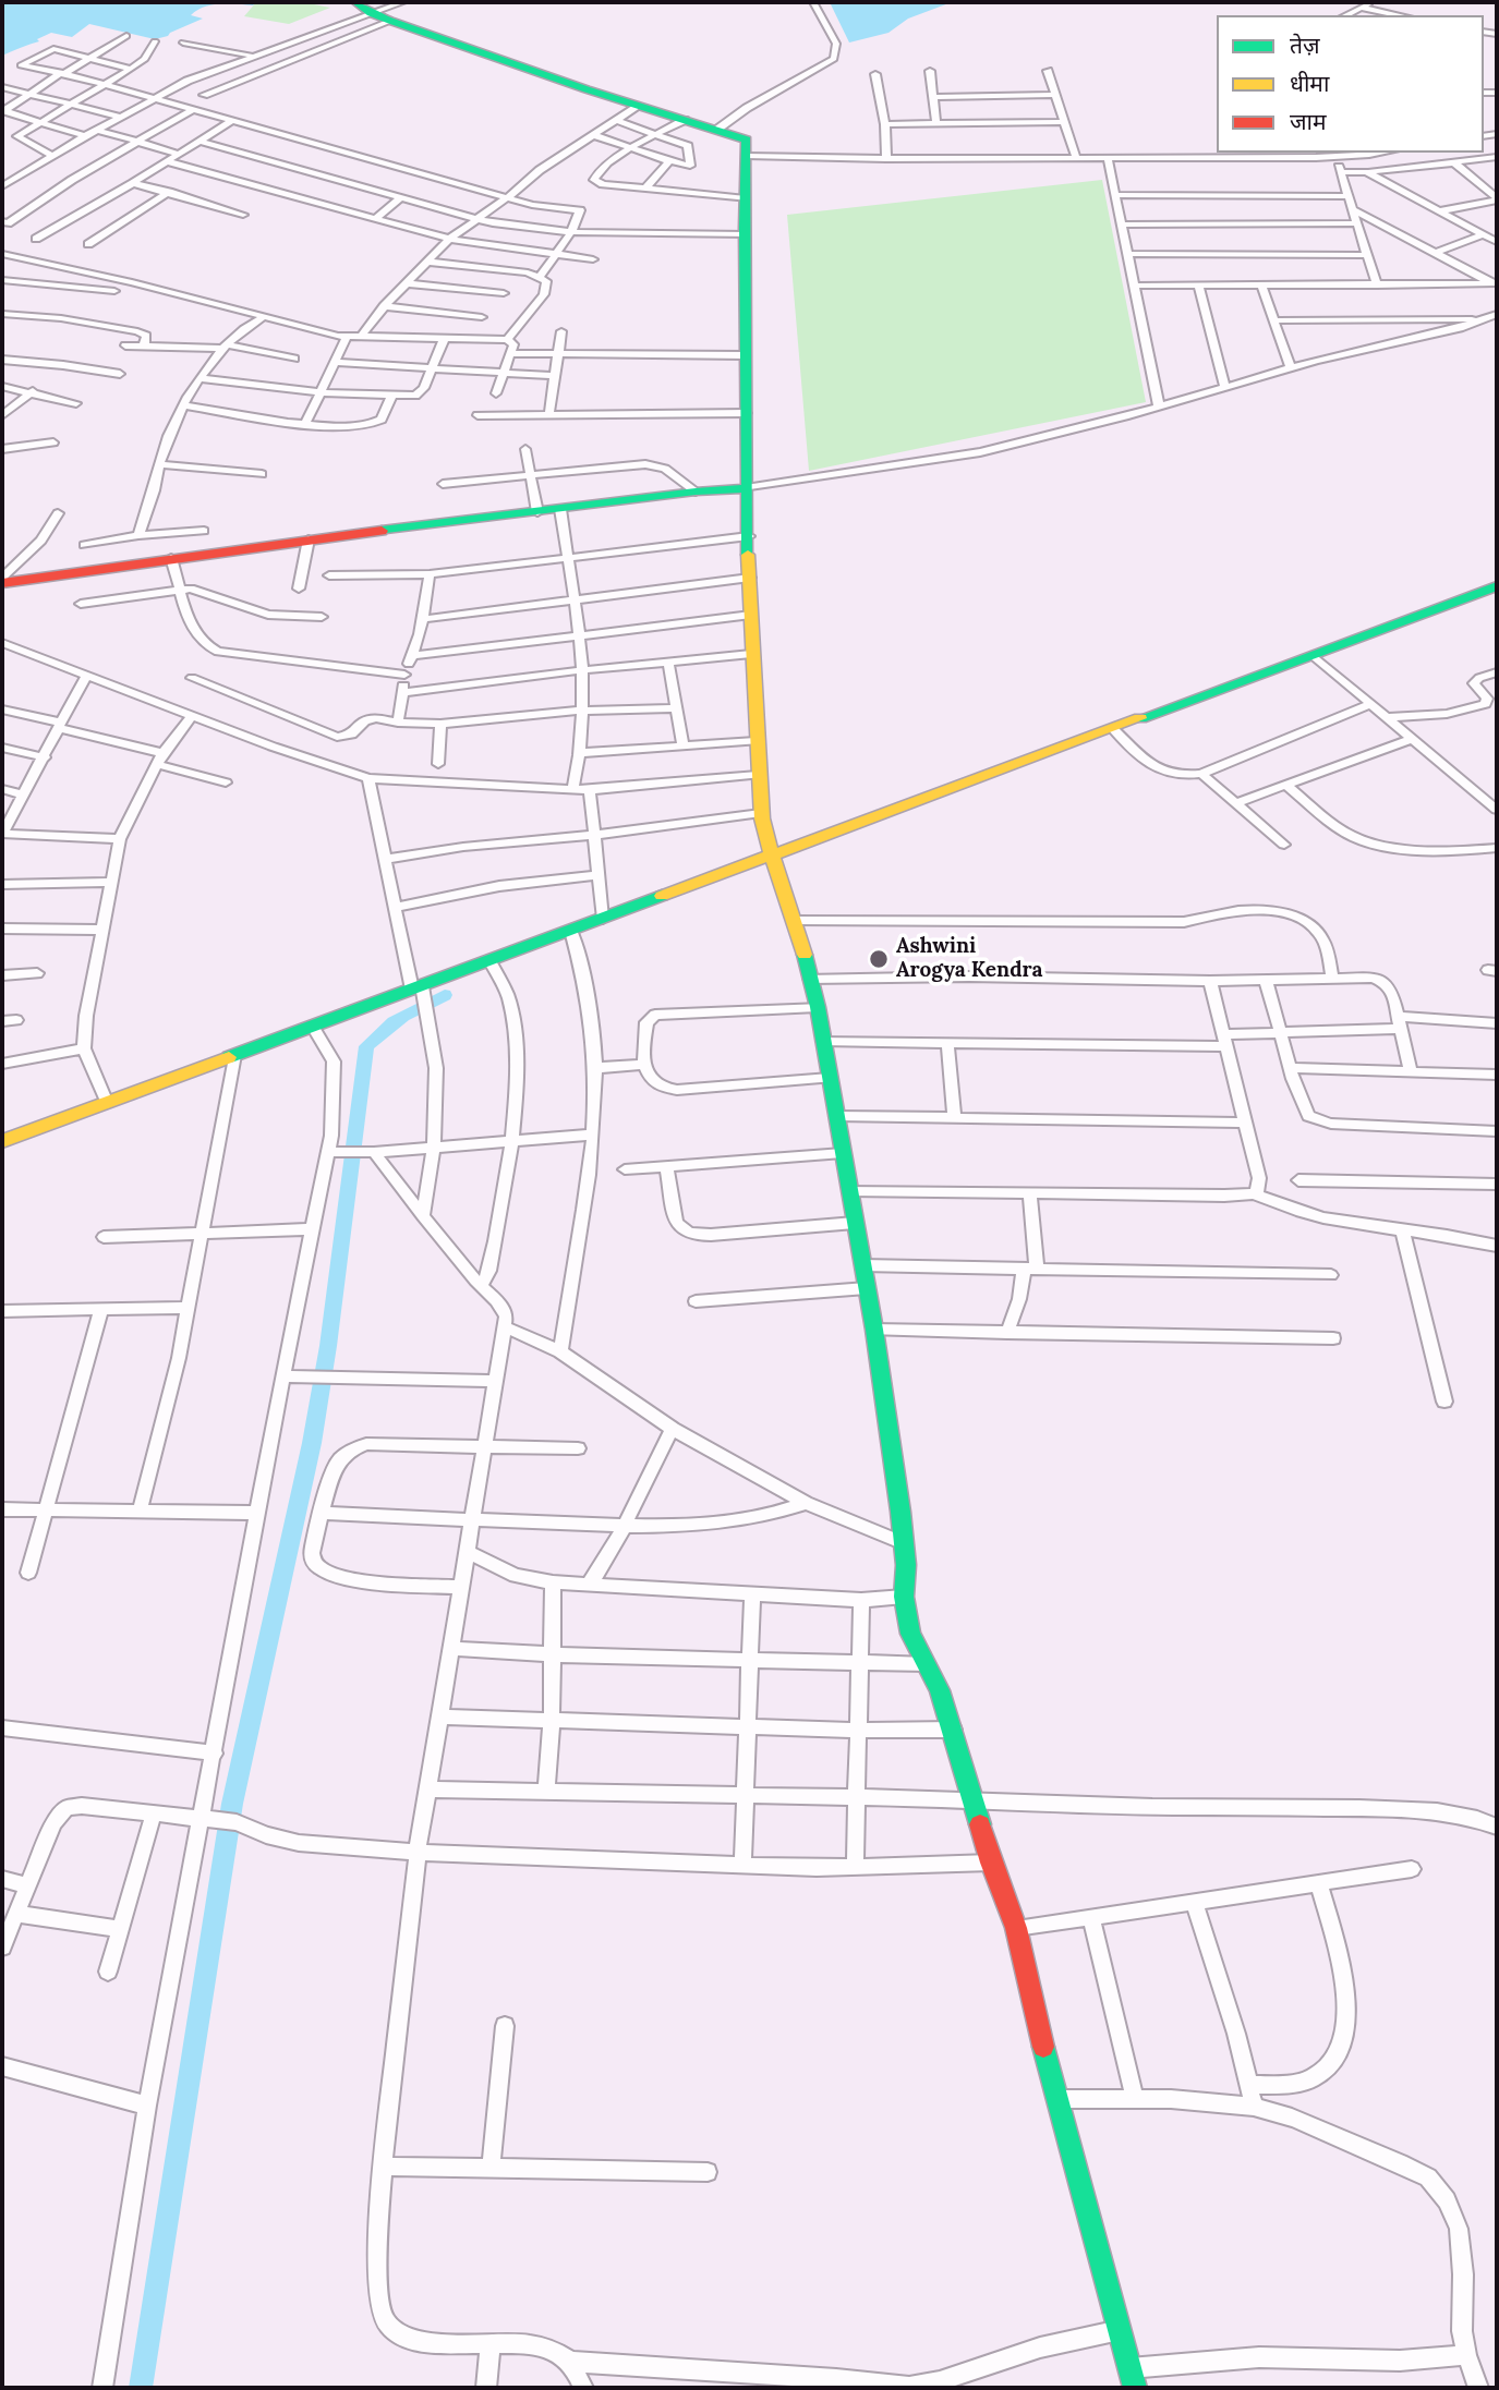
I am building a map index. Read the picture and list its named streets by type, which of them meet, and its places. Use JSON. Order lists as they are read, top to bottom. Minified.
{"places":["Ashwini Arogya Kendra"],"legend":["तेज़","धीमा","जाम"]}
